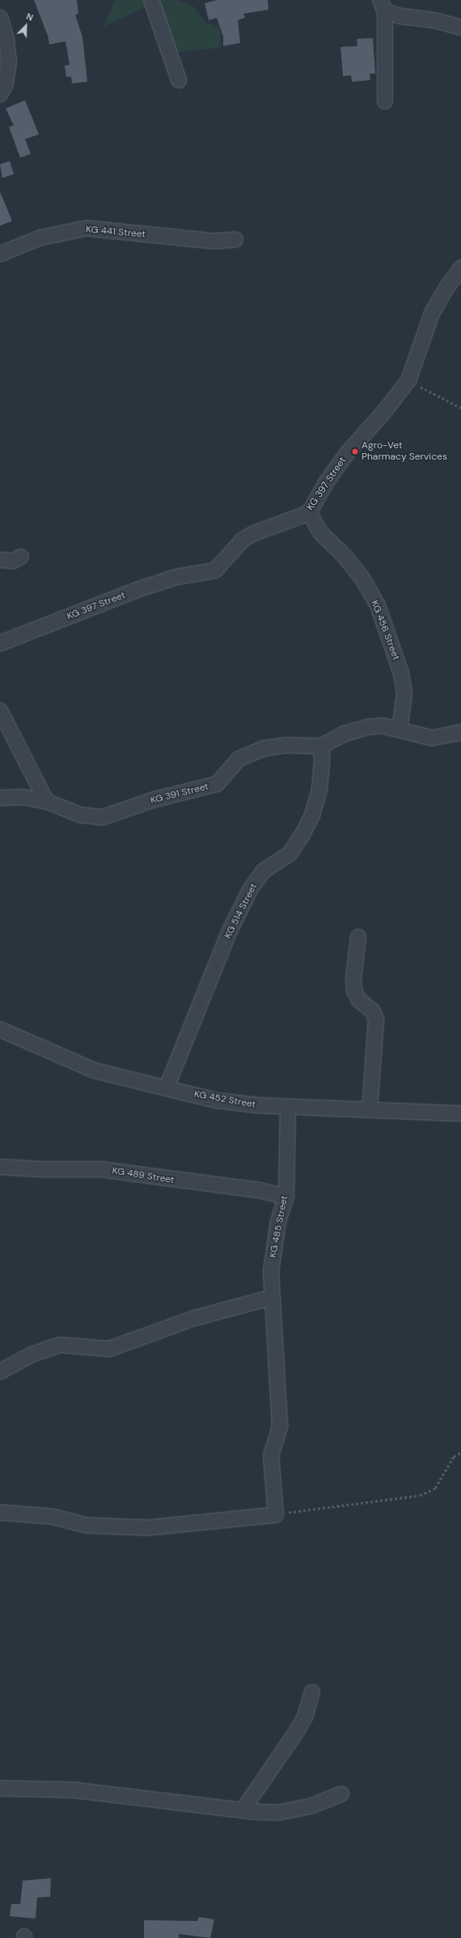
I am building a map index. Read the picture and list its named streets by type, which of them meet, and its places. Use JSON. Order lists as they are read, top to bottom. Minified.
{"streets":{"street":["KG 441 Street","KG 397 Street","KG 456 Street","KG 391 Street","KG 514 Street","KG 452 Street","KG 489 Street","KG 485 Street"]},"crossings":[["KG 397 Street","KG 456 Street"],["KG 456 Street","KG 391 Street"],["KG 391 Street","KG 514 Street"],["KG 514 Street","KG 452 Street"],["KG 452 Street","KG 485 Street"],["KG 489 Street","KG 485 Street"]],"places":["Agro-Vet Pharmacy Services"],"north":"top right"}
